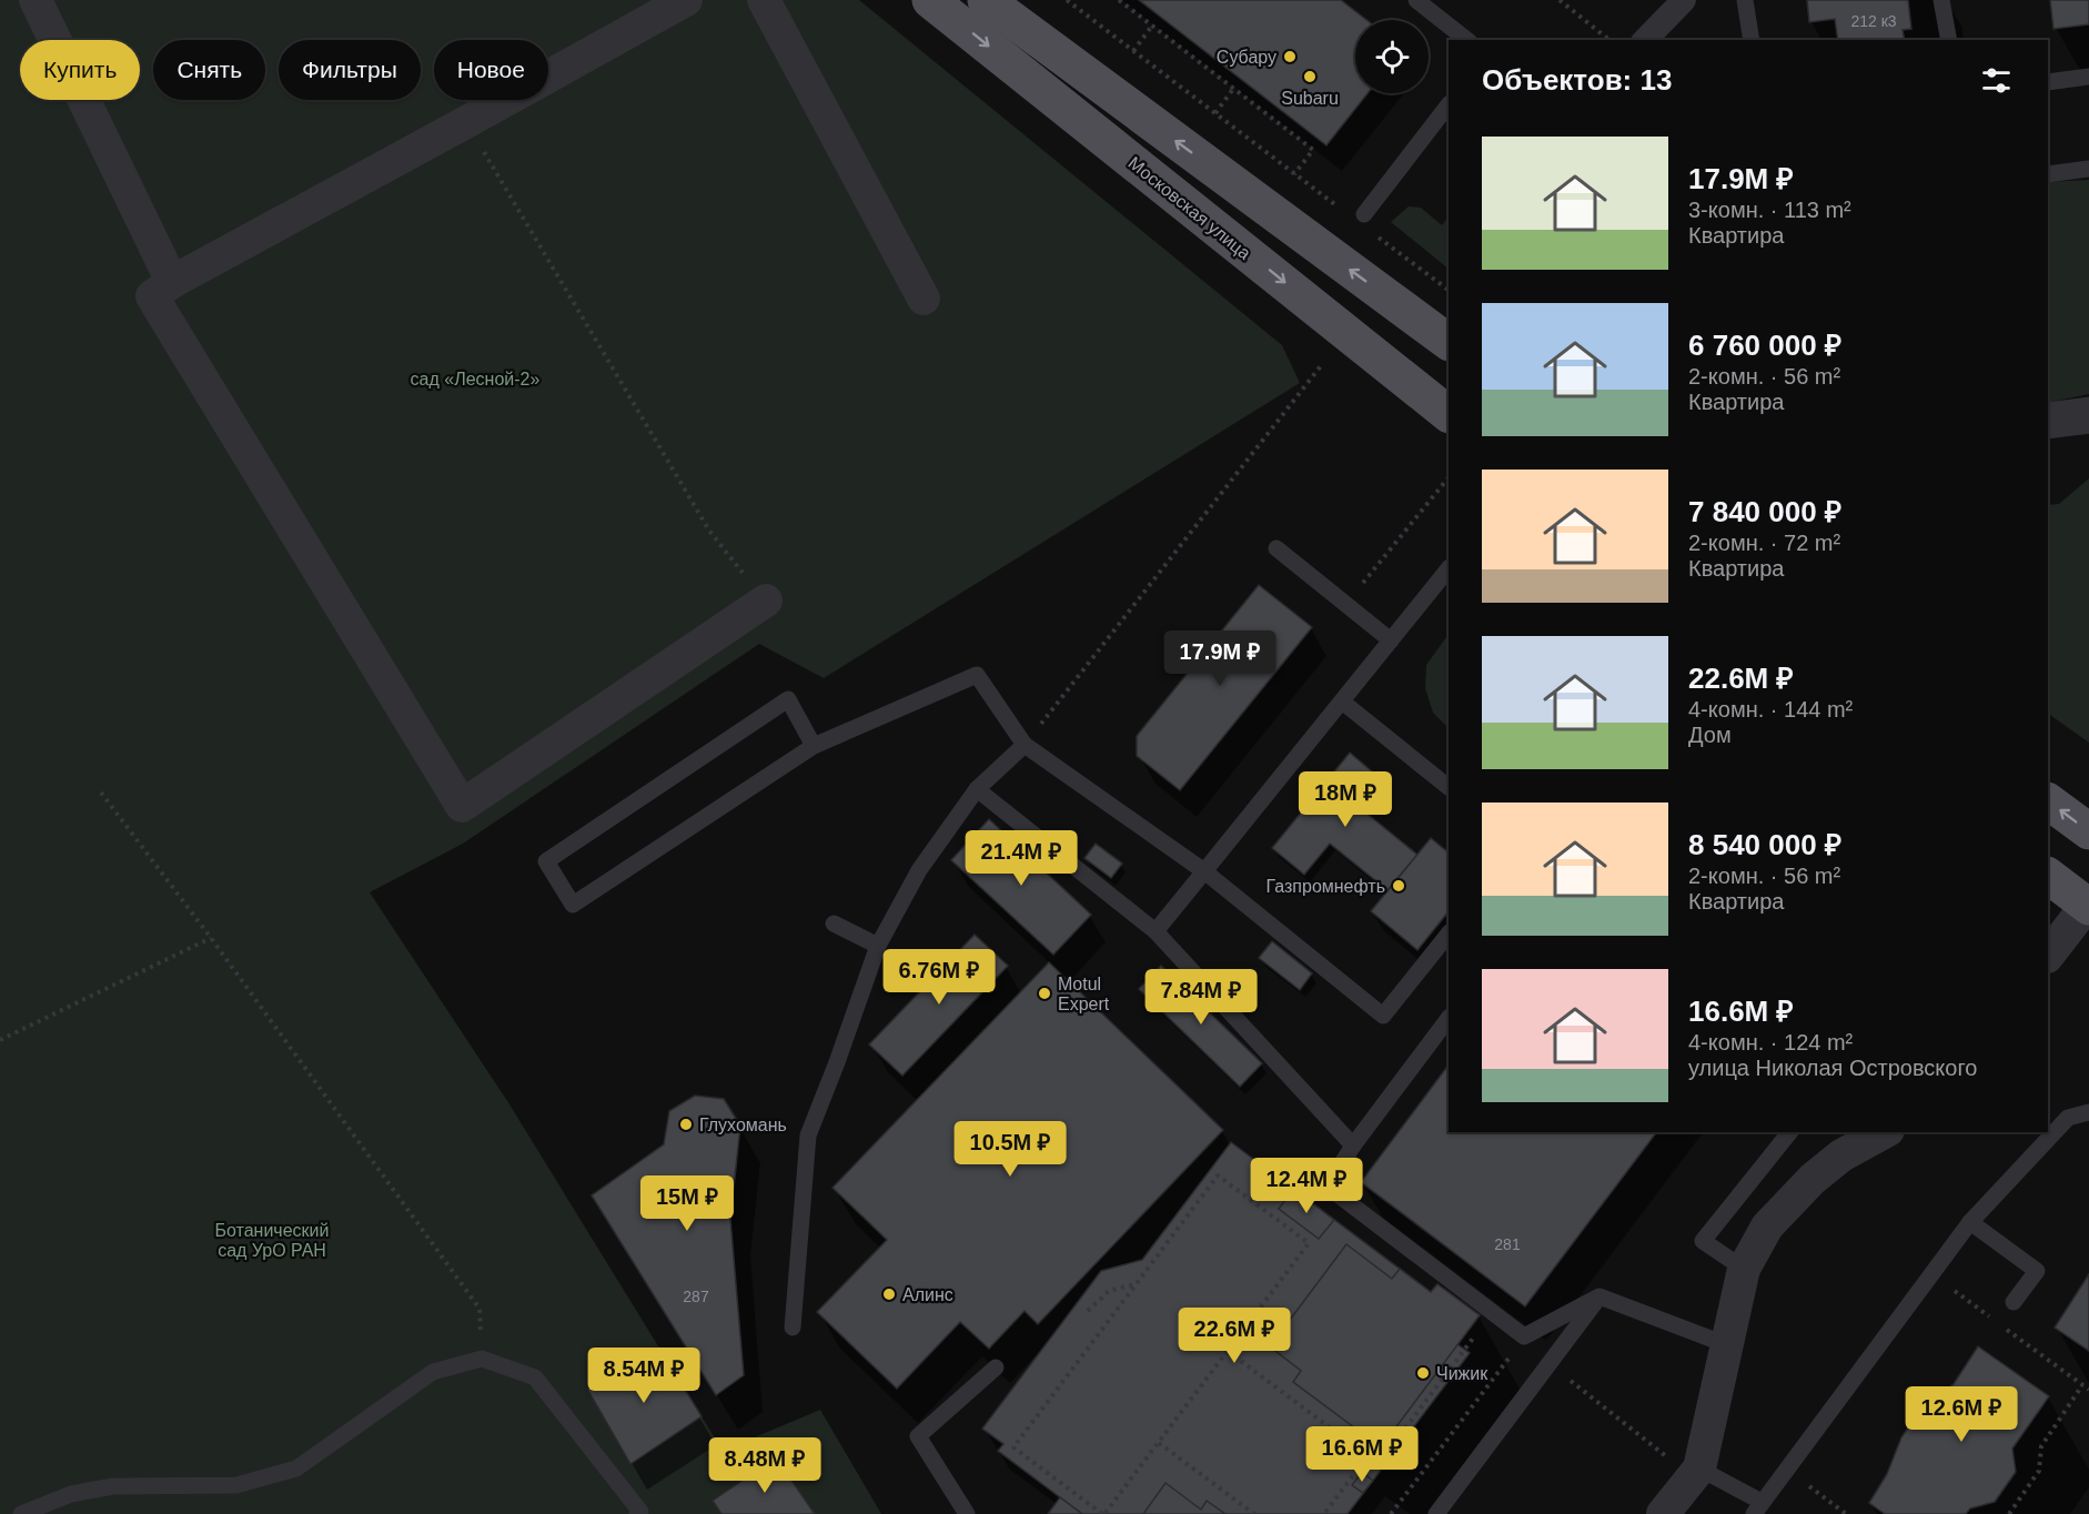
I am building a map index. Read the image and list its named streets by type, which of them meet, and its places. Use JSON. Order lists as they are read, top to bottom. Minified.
{"streets":{"main road":["Московская улица"]},"parks":["сад «Лесной-2»","Ботанический сад УрО РАН"],"places":["Субару","Subaru","Газпромнефть","Motul Expert","Глухомань","Алинс","Чижик"],"house_numbers":["212 к3","281","287"],"page":{"chip":["Купить","Снять","Фильтры","Новое"],"heading":"Объектов: 13","list":[{"name":"17.9M ₽","note":"3-комн. · 113 m² · Квартира"},{"name":"6 760 000 ₽","note":"2-комн. · 56 m² · Квартира"},{"name":"7 840 000 ₽","note":"2-комн. · 72 m² · Квартира"},{"name":"22.6M ₽","note":"4-комн. · 144 m² · Дом"},{"name":"8 540 000 ₽","note":"2-комн. · 56 m² · Квартира"},{"name":"16.6M ₽","note":"4-комн. · 124 m² · улица Николая Островского"}],"price":["17.9M ₽","18M ₽","21.4M ₽","6.76M ₽","7.84M ₽","10.5M ₽","12.4M ₽","15M ₽","22.6M ₽","8.54M ₽","12.6M ₽","16.6M ₽","8.48M ₽"]}}
